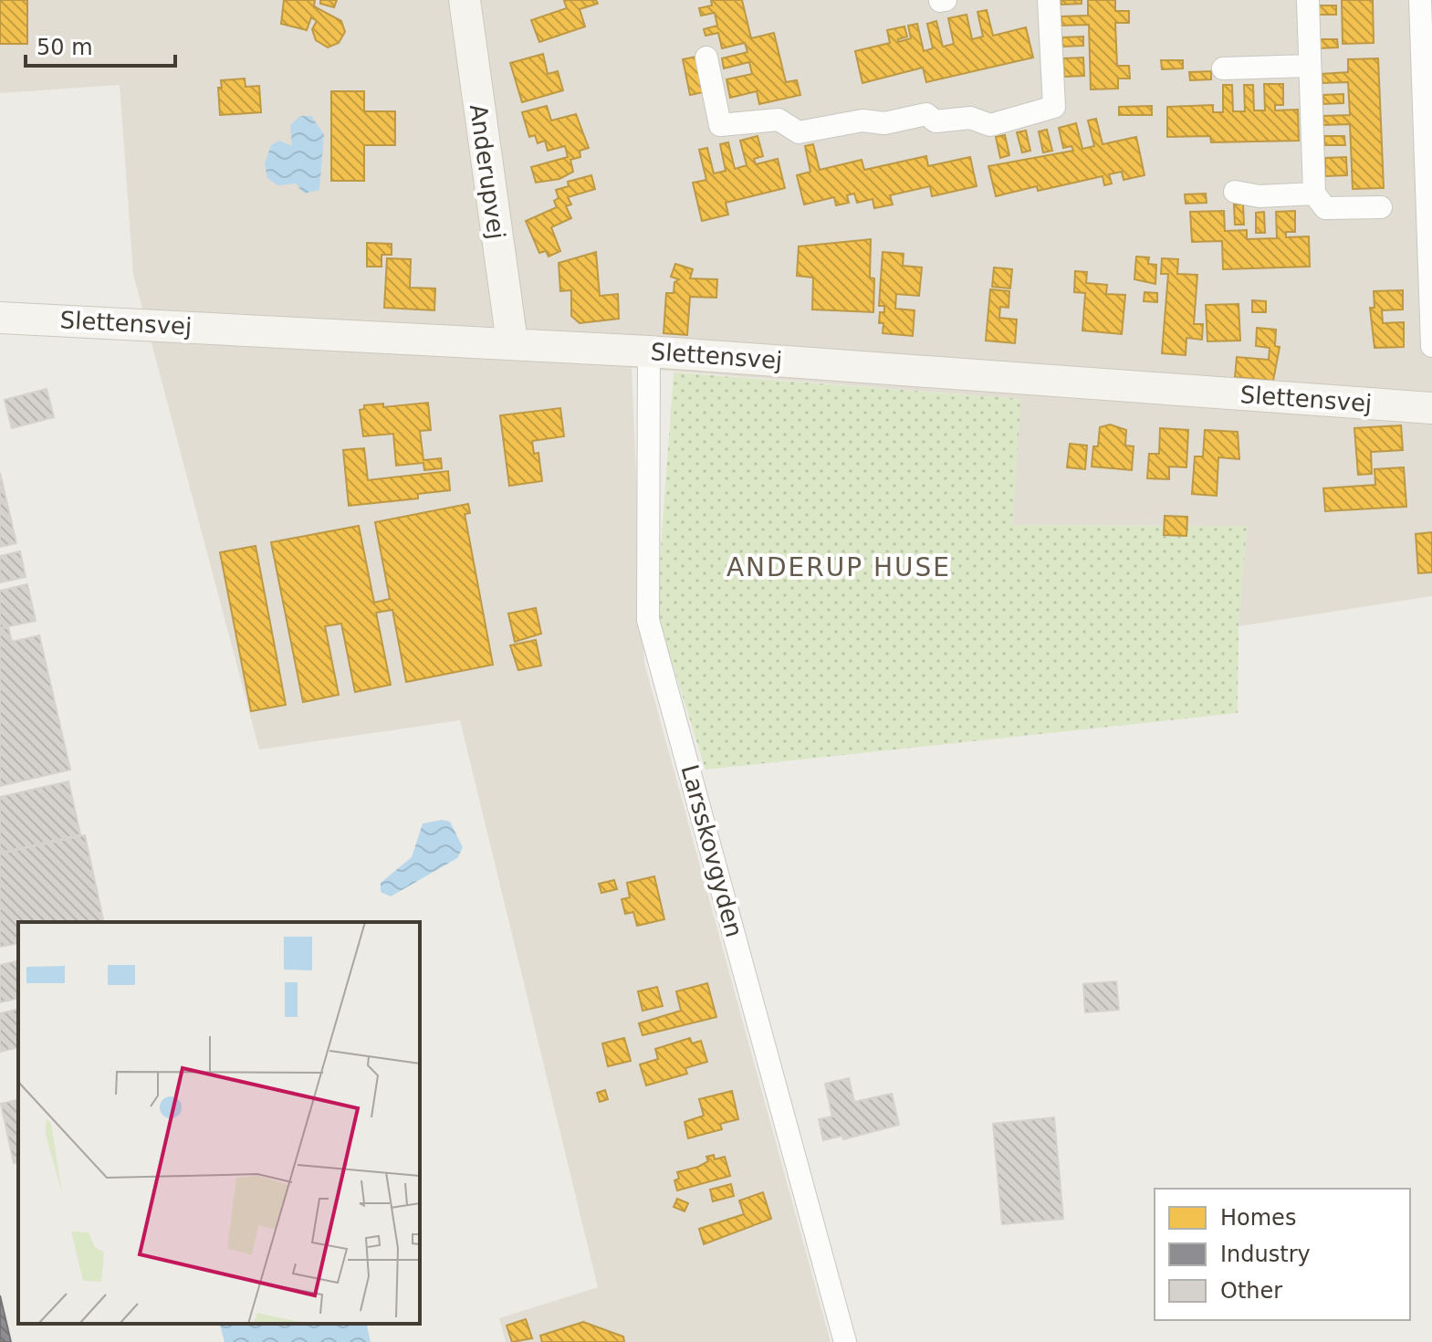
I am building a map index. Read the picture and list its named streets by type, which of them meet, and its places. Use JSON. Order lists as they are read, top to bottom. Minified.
{"streets":{"street":["Anderupvej","Slettensvej","Larsskovgyden"]},"crossings":[["Anderupvej","Slettensvej"],["Slettensvej","Larsskovgyden"]],"districts":["ANDERUP HUSE"],"legend":["Homes","Industry","Other"],"scale_bar":"50 m"}
